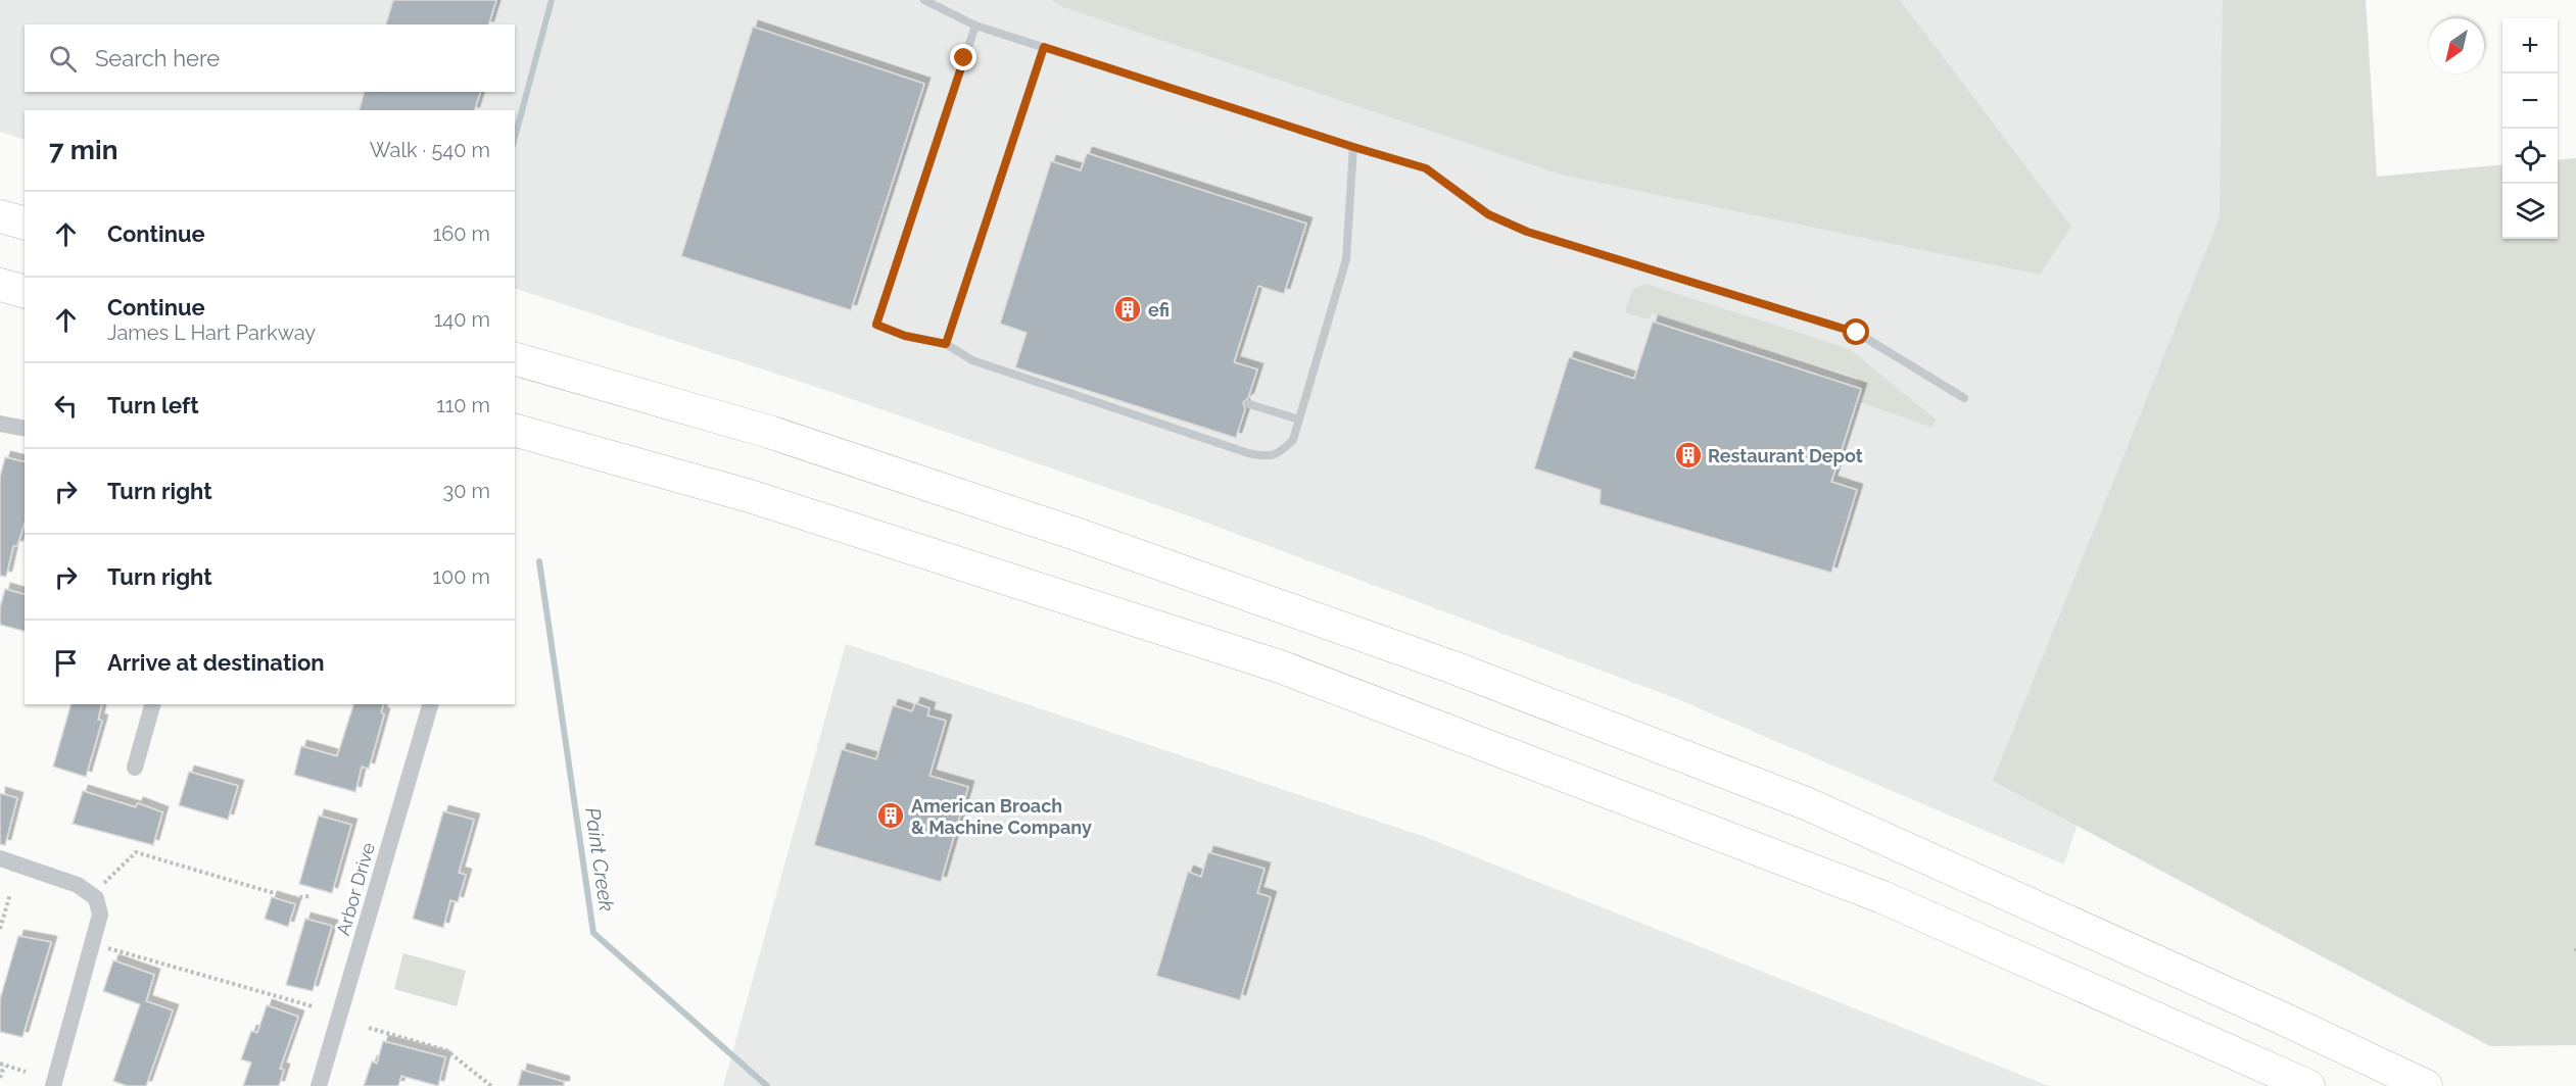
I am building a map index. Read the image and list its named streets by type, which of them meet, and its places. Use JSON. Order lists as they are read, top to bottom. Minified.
{"streets":{"street":["Arbor Drive"]},"water":["Paint Creek"],"places":{"building":["efi","Restaurant Depot","American Broach & Machine Company"]},"north":"bottom left","page":{"map_buttons":["+","−"],"search":"Search here","heading":["7 min","Walk · 540 m"],"list":[["Continue","160 m"],["Continue","James L Hart Parkway","140 m"],["Turn left","110 m"],["Turn right","30 m"],["Turn right","100 m"],"Arrive at destination"]}}
